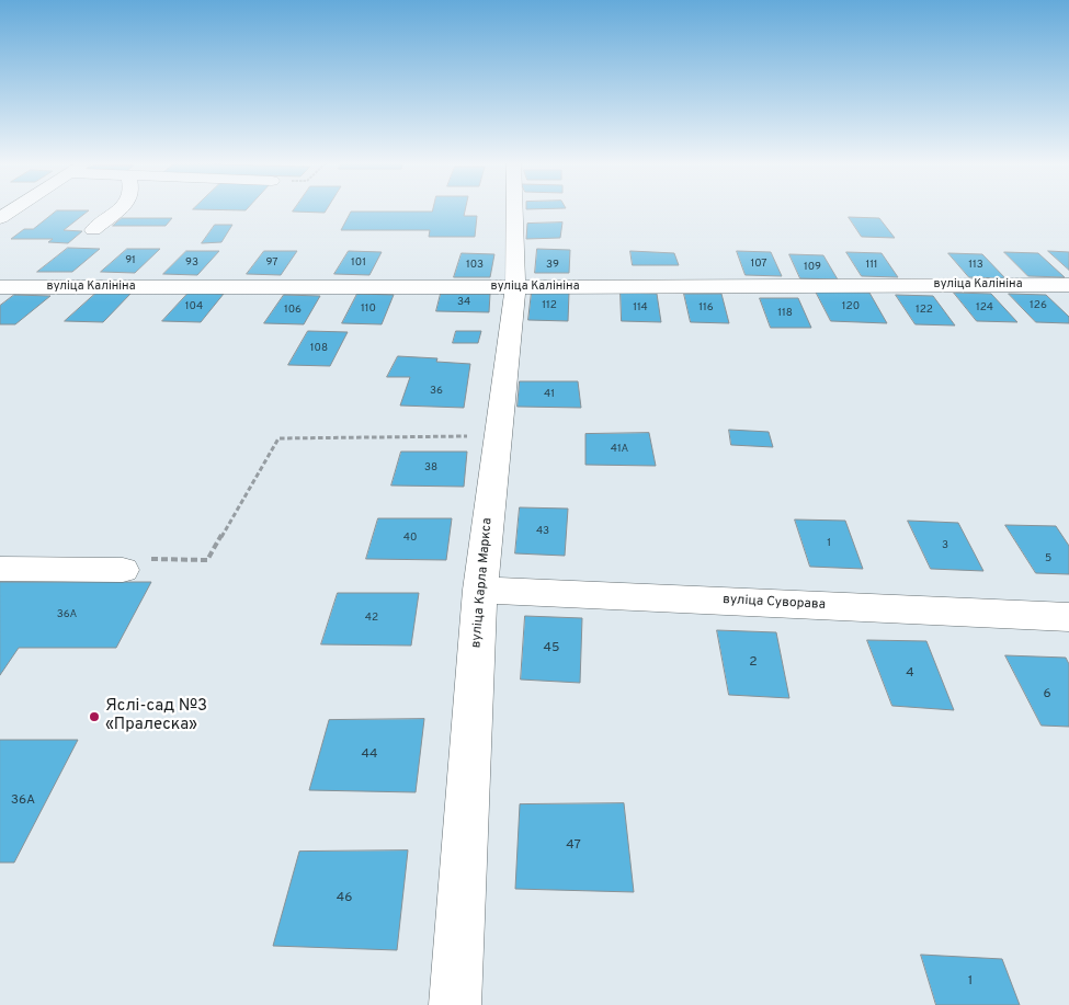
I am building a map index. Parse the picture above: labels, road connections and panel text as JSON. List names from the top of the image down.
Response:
{
  "streets": {
    "street": ["вуліца Калініна", "вуліца Карла Маркса", "вуліца Суворава"]
  },
  "crossings": [
    ["вуліца Калініна", "вуліца Карла Маркса"],
    ["вуліца Карла Маркса", "вуліца Суворава"]
  ],
  "places": ["Яслі-сад №3 «Пралеска»"],
  "house_numbers": [
    "91",
    "93",
    "97",
    "101",
    "107",
    "103",
    "39",
    "111",
    "113",
    "109",
    "34",
    "112",
    "126",
    "104",
    "120",
    "114",
    "116",
    "124",
    "110",
    "106",
    "122",
    "118",
    "108",
    "36",
    "41",
    "41А",
    "38",
    "43",
    "40",
    "1",
    "3",
    "5",
    "36А",
    "42",
    "45",
    "2",
    "4",
    "6",
    "44",
    "36А",
    "47",
    "46",
    "1"
  ]
}
